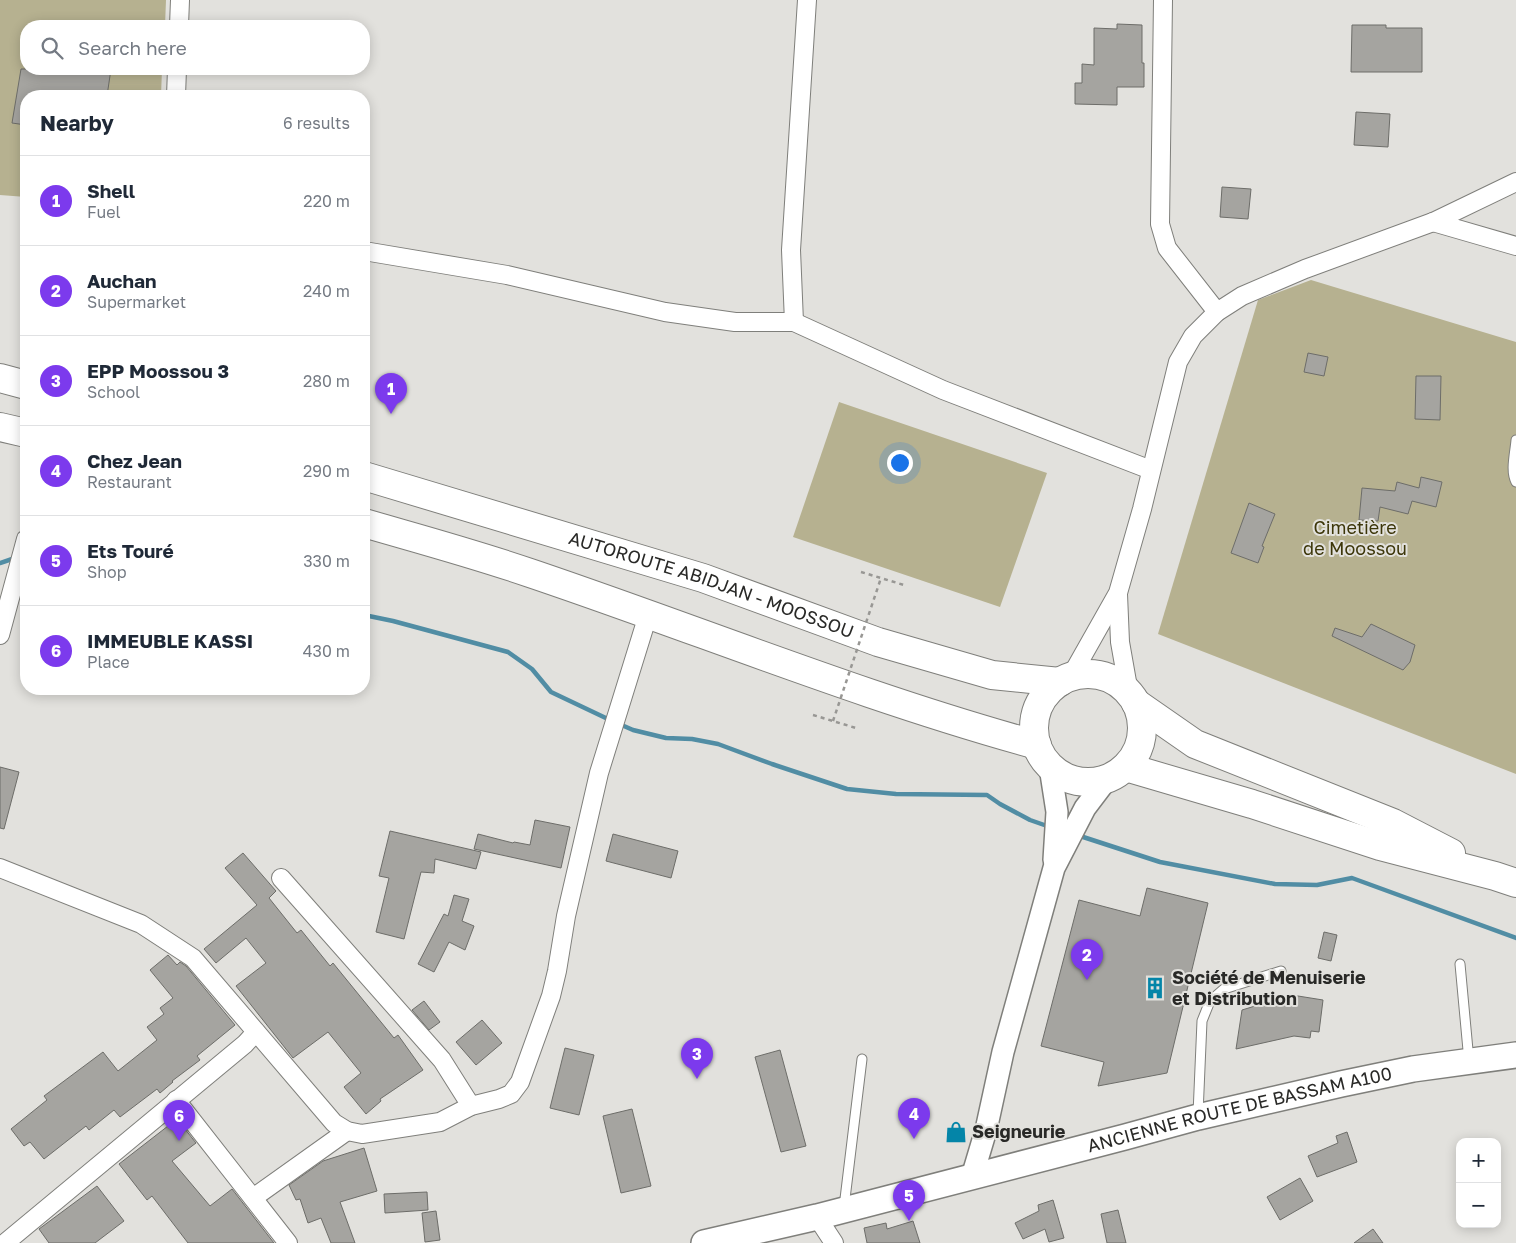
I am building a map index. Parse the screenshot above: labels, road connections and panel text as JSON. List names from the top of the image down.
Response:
{
  "streets": {
    "highway": ["AUTOROUTE ABIDJAN - MOOSSOU"],
    "main road": ["ANCIENNE ROUTE DE BASSAM A100"]
  },
  "parks": ["Cimetière de Moossou"],
  "places": {
    "building": ["Société de Menuiserie et Distribution"],
    "shop": ["Seigneurie"]
  },
  "page": {
    "search": "Search here",
    "heading": ["Nearby", "6 results"],
    "list": [
      {
        "mark": "1",
        "name": "Shell",
        "note": "Fuel",
        "value": "220 m"
      },
      {
        "mark": "2",
        "name": "Auchan",
        "note": "Supermarket",
        "value": "240 m"
      },
      {
        "mark": "3",
        "name": "EPP Moossou 3",
        "note": "School",
        "value": "280 m"
      },
      {
        "mark": "4",
        "name": "Chez Jean",
        "note": "Restaurant",
        "value": "290 m"
      },
      {
        "mark": "5",
        "name": "Ets Touré",
        "note": "Shop",
        "value": "330 m"
      },
      {
        "mark": "6",
        "name": "IMMEUBLE KASSI",
        "note": "Place",
        "value": "430 m"
      }
    ],
    "pins": [
      "1",
      "2",
      "3",
      "4",
      "6",
      "5"
    ],
    "map_buttons": ["+", "−"]
  }
}
